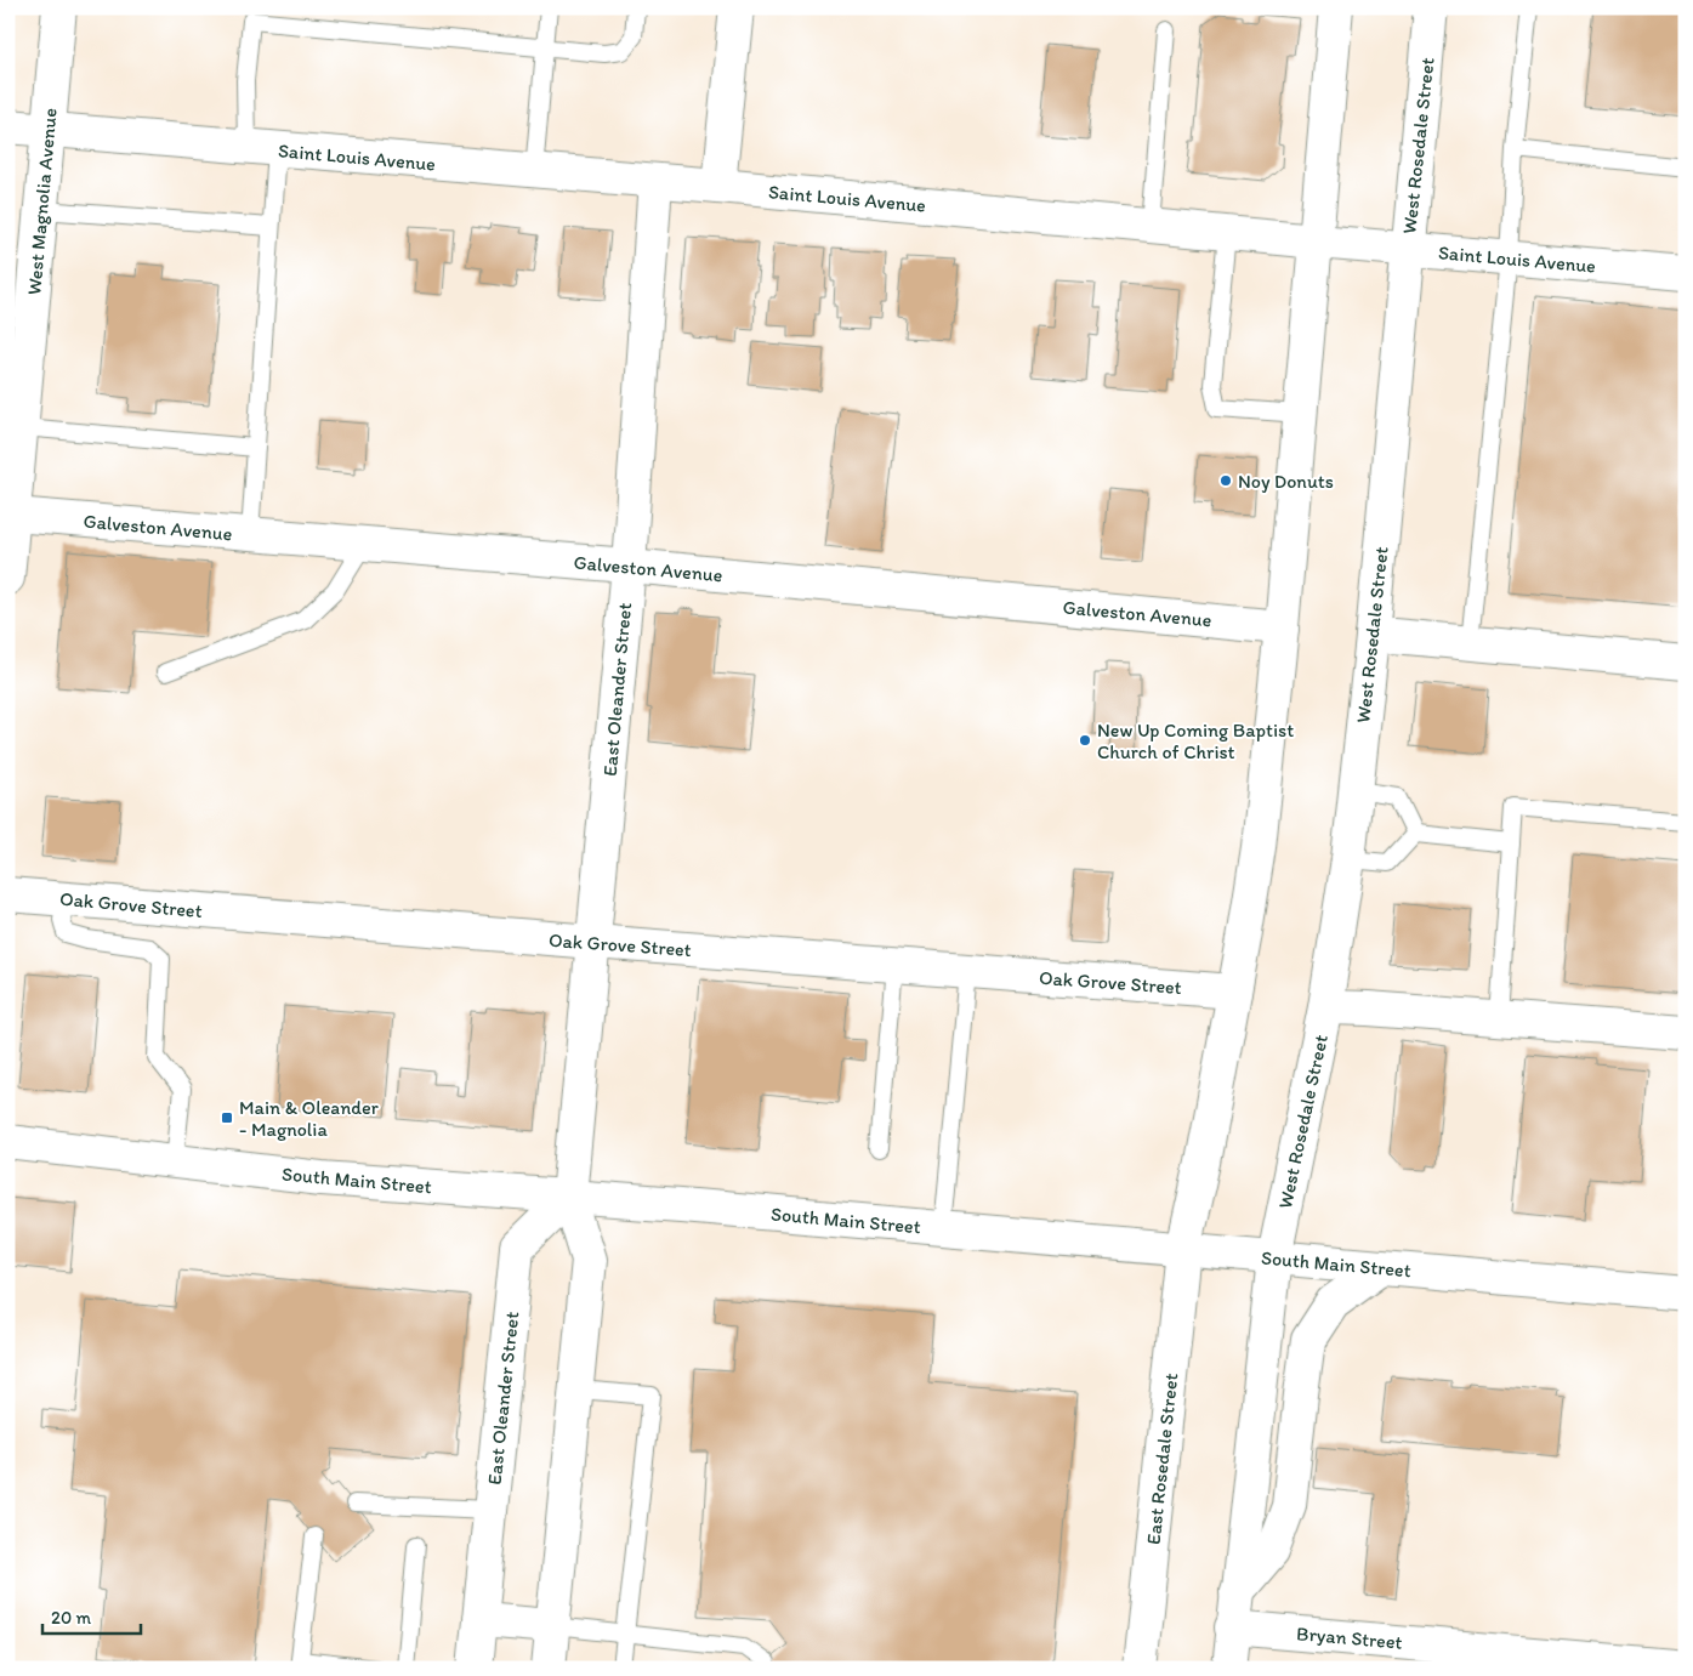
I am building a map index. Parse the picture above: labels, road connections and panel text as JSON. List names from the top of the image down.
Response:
{
  "streets": {
    "street": [
      "West Rosedale Street",
      "Saint Louis Avenue",
      "West Magnolia Avenue",
      "Galveston Avenue",
      "East Oleander Street",
      "Oak Grove Street",
      "South Main Street",
      "East Rosedale Street",
      "Bryan Street"
    ]
  },
  "crossings": [
    ["West Rosedale Street", "Saint Louis Avenue"],
    ["West Rosedale Street", "South Main Street"],
    ["Saint Louis Avenue", "West Magnolia Avenue"],
    ["Saint Louis Avenue", "East Oleander Street"],
    ["West Magnolia Avenue", "Galveston Avenue"],
    ["Galveston Avenue", "East Oleander Street"],
    ["East Oleander Street", "Oak Grove Street"],
    ["East Oleander Street", "South Main Street"],
    ["South Main Street", "East Rosedale Street"]
  ],
  "places": {
    "other": ["Noy Donuts", "New Up Coming Baptist Church of Christ"],
    "transit": ["Main & Oleander - Magnolia"]
  },
  "scale_bar": "20 m"
}
